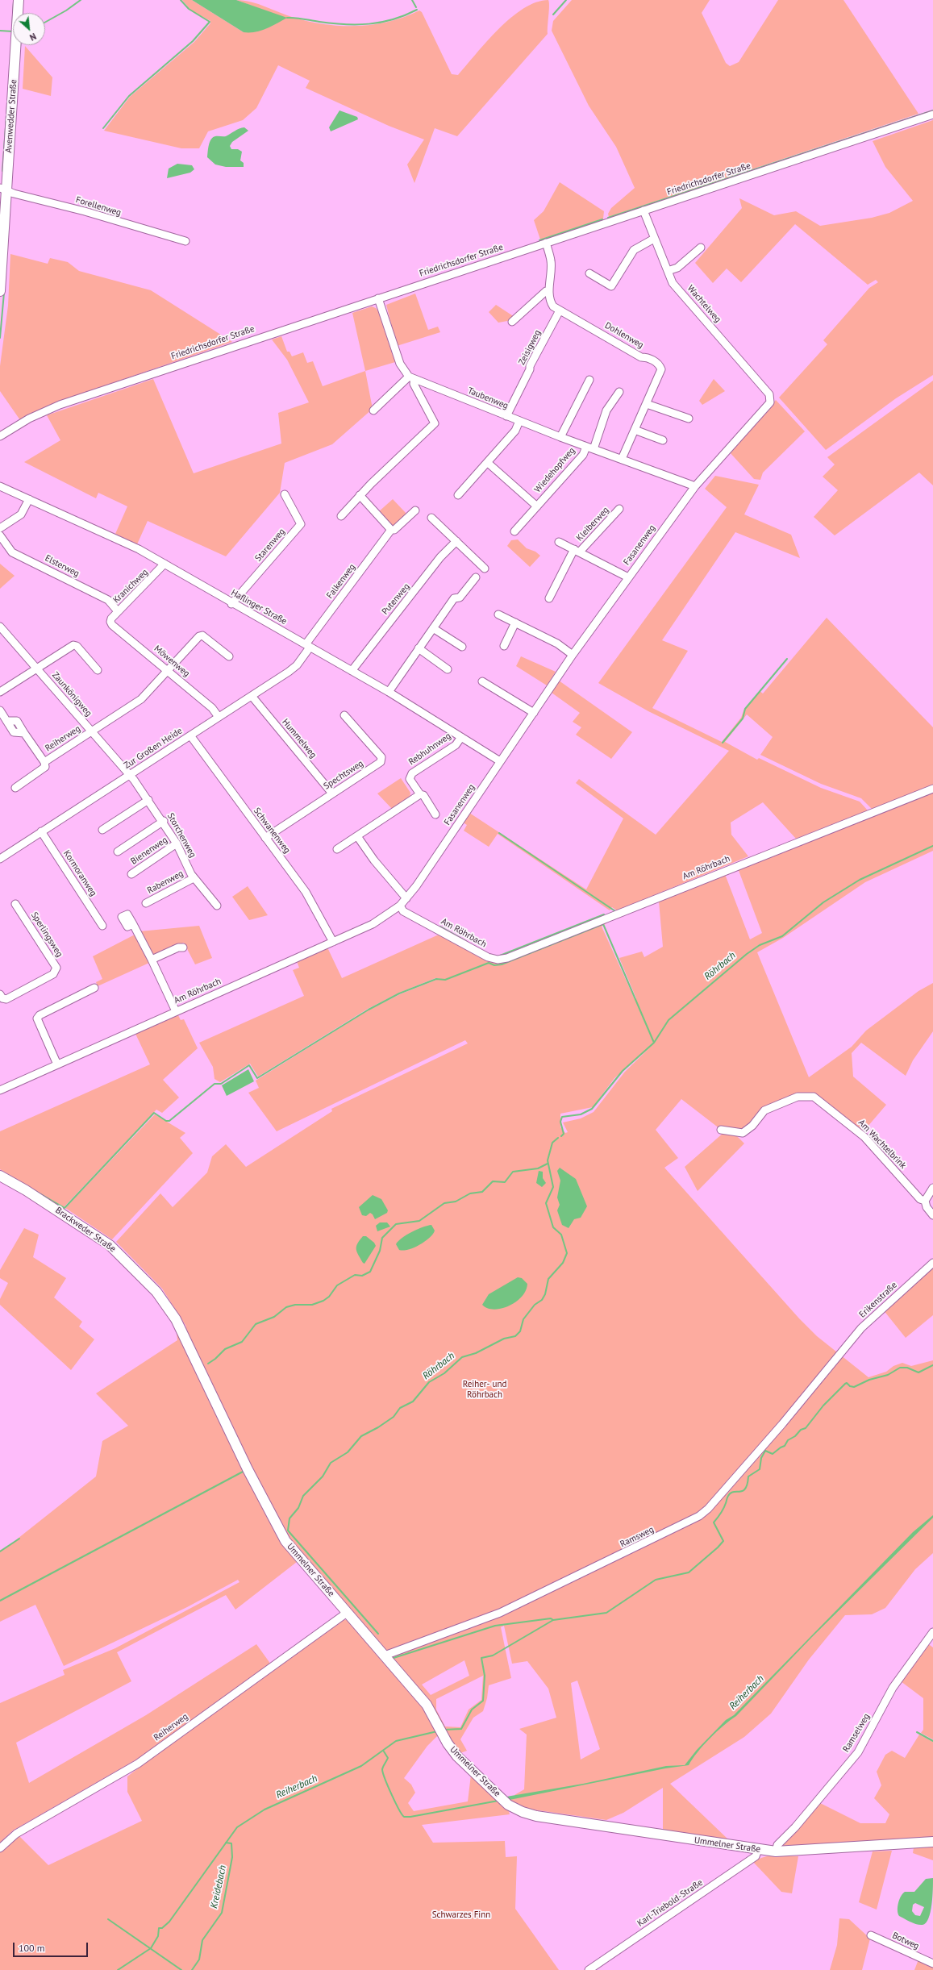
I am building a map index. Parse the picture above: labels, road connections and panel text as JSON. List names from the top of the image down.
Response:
{
  "streets": {
    "main road": ["Avenwedder Straße", "Brackweder Straße", "Ummelner Straße"],
    "street": [
      "Friedrichsdorfer Straße",
      "Forellenweg",
      "Wachtelweg",
      "Dohlenweg",
      "Zeisigweg",
      "Taubenweg",
      "Wiedehopfweg",
      "Kleiberweg",
      "Starenweg",
      "Fasanenweg",
      "Elsterweg",
      "Falkenweg",
      "Kranichweg",
      "Putenweg",
      "Haflinger Straße",
      "Möwenweg",
      "Zaunkönigweg",
      "Reiherweg",
      "Hummelweg",
      "Zur Großen Heide",
      "Rebhuhnweg",
      "Spechtsweg",
      "Schwanenweg",
      "Storchenweg",
      "Bienenweg",
      "Am Röhrbach",
      "Kormoranweg",
      "Rabenweg",
      "Sperlingsweg",
      "Am Wachtelbrink",
      "Erikenstraße",
      "Ramsweg",
      "Ramselweg",
      "Karl-Triebold-Straße",
      "Botweg"
    ]
  },
  "crossings": [
    ["Avenwedder Straße", "Forellenweg"],
    ["Friedrichsdorfer Straße", "Wachtelweg"],
    ["Wachtelweg", "Fasanenweg"],
    ["Dohlenweg", "Zeisigweg"],
    ["Dohlenweg", "Taubenweg"],
    ["Zeisigweg", "Taubenweg"],
    ["Taubenweg", "Wiedehopfweg"],
    ["Taubenweg", "Fasanenweg"],
    ["Kleiberweg", "Fasanenweg"],
    ["Starenweg", "Haflinger Straße"],
    ["Fasanenweg", "Haflinger Straße"],
    ["Fasanenweg", "Am Röhrbach"],
    ["Elsterweg", "Kranichweg"],
    ["Falkenweg", "Haflinger Straße"],
    ["Falkenweg", "Zur Großen Heide"],
    ["Kranichweg", "Haflinger Straße"],
    ["Kranichweg", "Möwenweg"],
    ["Putenweg", "Haflinger Straße"],
    ["Haflinger Straße", "Zur Großen Heide"],
    ["Haflinger Straße", "Rebhuhnweg"],
    ["Möwenweg", "Reiherweg"],
    ["Möwenweg", "Zur Großen Heide"],
    ["Zaunkönigweg", "Reiherweg"],
    ["Zaunkönigweg", "Zur Großen Heide"],
    ["Zaunkönigweg", "Storchenweg"],
    ["Reiherweg", "Ummelner Straße"],
    ["Hummelweg", "Zur Großen Heide"],
    ["Hummelweg", "Spechtsweg"],
    ["Zur Großen Heide", "Schwanenweg"],
    ["Zur Großen Heide", "Storchenweg"],
    ["Zur Großen Heide", "Kormoranweg"],
    ["Spechtsweg", "Schwanenweg"],
    ["Schwanenweg", "Am Röhrbach"],
    ["Storchenweg", "Bienenweg"],
    ["Storchenweg", "Rabenweg"],
    ["Brackweder Straße", "Ummelner Straße"],
    ["Erikenstraße", "Ramsweg"],
    ["Ramsweg", "Ummelner Straße"],
    ["Ummelner Straße", "Ramselweg"],
    ["Ummelner Straße", "Karl-Triebold-Straße"]
  ],
  "water": ["Röhrbach", "Reiherbach", "Kreidebach"],
  "parks": ["Reiher- und Röhrbach", "Schwarzes Finn"],
  "scale_bar": "100 m",
  "north": "bottom right"
}
